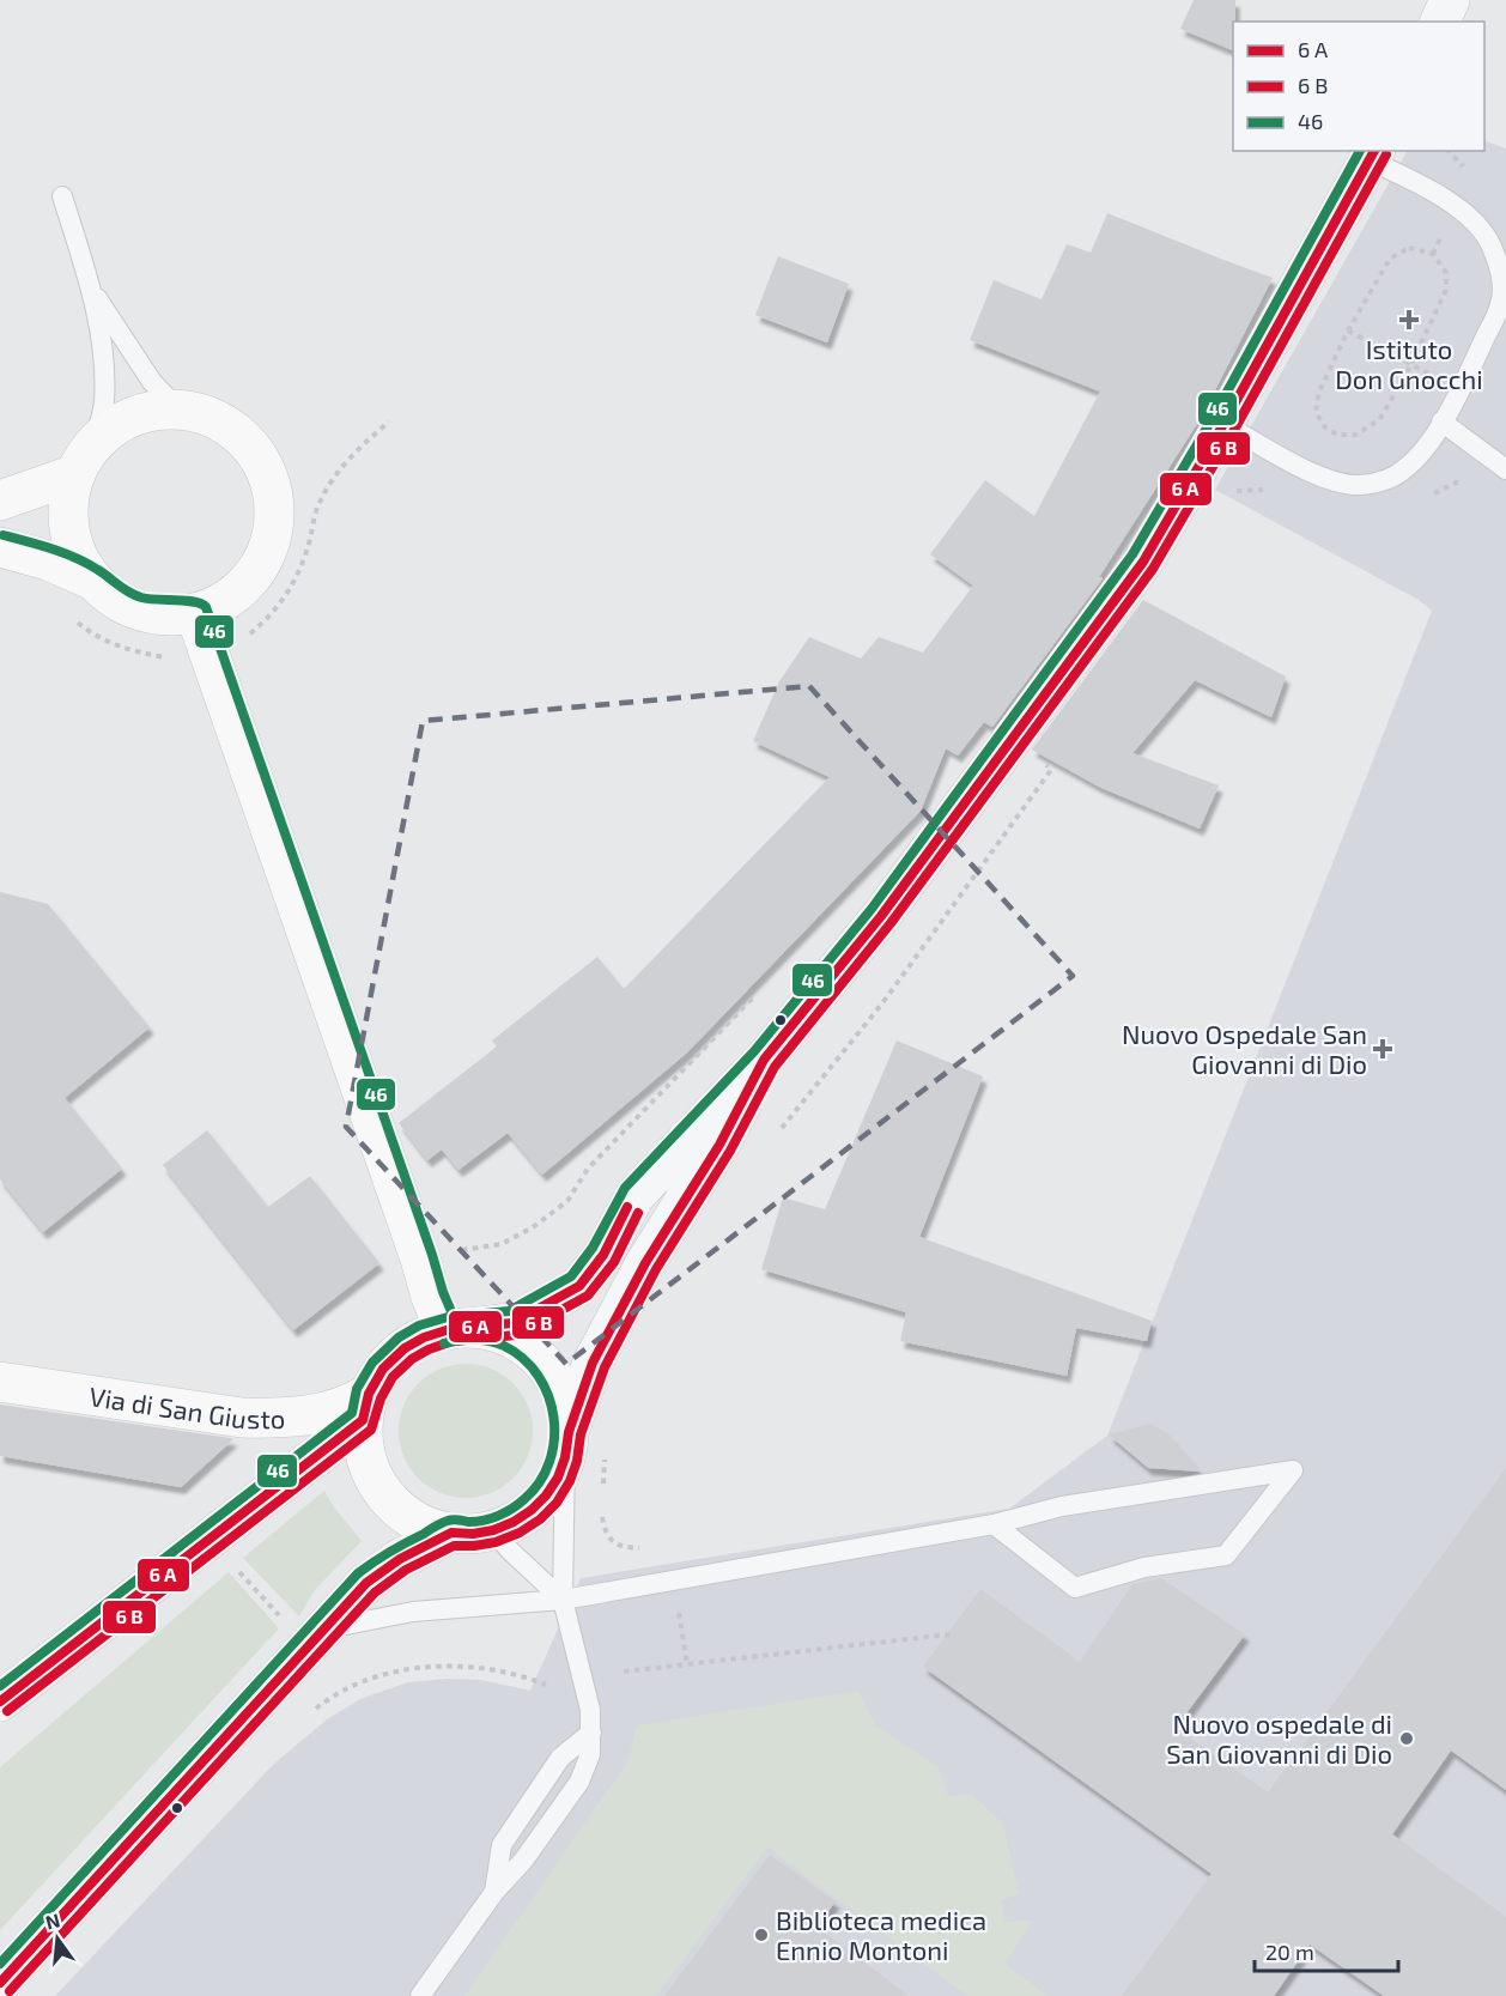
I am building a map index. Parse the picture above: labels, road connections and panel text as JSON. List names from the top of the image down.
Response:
{
  "streets": {
    "main road": ["Via di San Giusto"]
  },
  "places": {
    "health": ["Istituto Don Gnocchi", "Nuovo Ospedale San Giovanni di Dio"],
    "other": ["Nuovo ospedale di San Giovanni di Dio", "Biblioteca medica Ennio Montoni"]
  },
  "lines": ["transit line 46"],
  "legend": ["6 A", "6 B", "46"],
  "scale_bar": "20 m",
  "north": "top"
}
